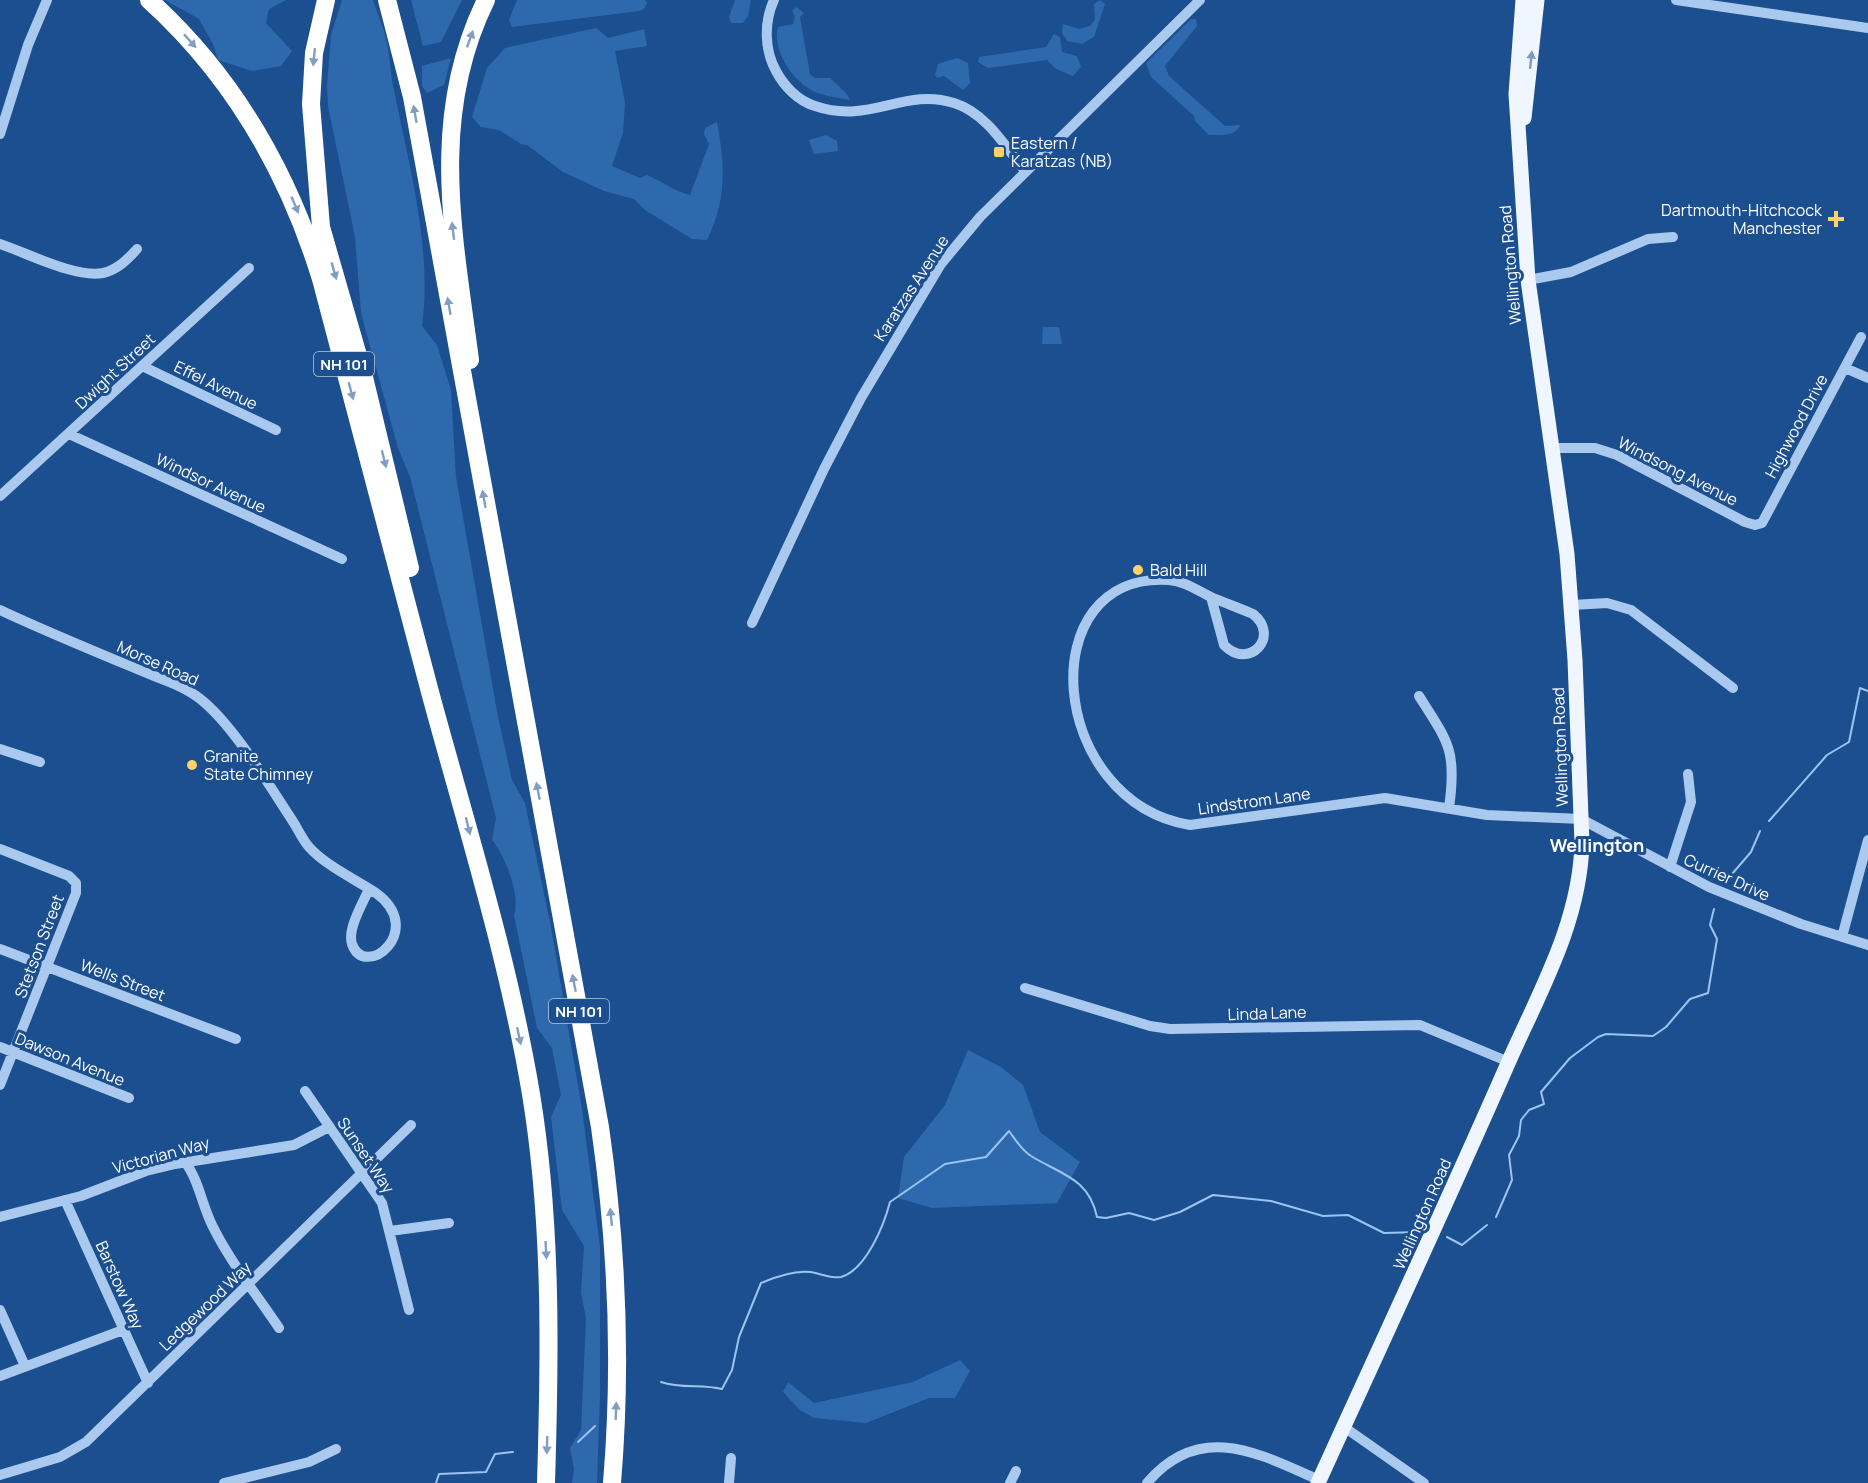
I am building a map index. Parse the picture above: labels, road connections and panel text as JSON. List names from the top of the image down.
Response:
{
  "streets": {
    "highway": ["NH 101"],
    "main road": ["Wellington Road"],
    "street": [
      "Karatzas Avenue",
      "Dwight Street",
      "Effel Avenue",
      "Highwood Drive",
      "Windsong Avenue",
      "Windsor Avenue",
      "Morse Road",
      "Lindstrom Lane",
      "Currier Drive",
      "Stetson Street",
      "Wells Street",
      "Linda Lane",
      "Dawson Avenue",
      "Victorian Way",
      "Sunset Way",
      "Barstow Way",
      "Ledgewood Way"
    ]
  },
  "crossings": [
    ["Wellington Road", "Windsong Avenue"],
    ["Wellington Road", "Lindstrom Lane"],
    ["Wellington Road", "Currier Drive"],
    ["Wellington Road", "Linda Lane"],
    ["Dwight Street", "Effel Avenue"],
    ["Dwight Street", "Windsor Avenue"],
    ["Highwood Drive", "Windsong Avenue"],
    ["Lindstrom Lane", "Currier Drive"],
    ["Stetson Street", "Wells Street"],
    ["Stetson Street", "Dawson Avenue"],
    ["Victorian Way", "Sunset Way"],
    ["Victorian Way", "Barstow Way"],
    ["Sunset Way", "Ledgewood Way"],
    ["Barstow Way", "Ledgewood Way"]
  ],
  "districts": ["Wellington"],
  "places": {
    "transit": ["Eastern / Karatzas (NB)"],
    "health": ["Dartmouth-Hitchcock Manchester"],
    "other": ["Bald Hill", "Granite State Chimney"]
  }
}
